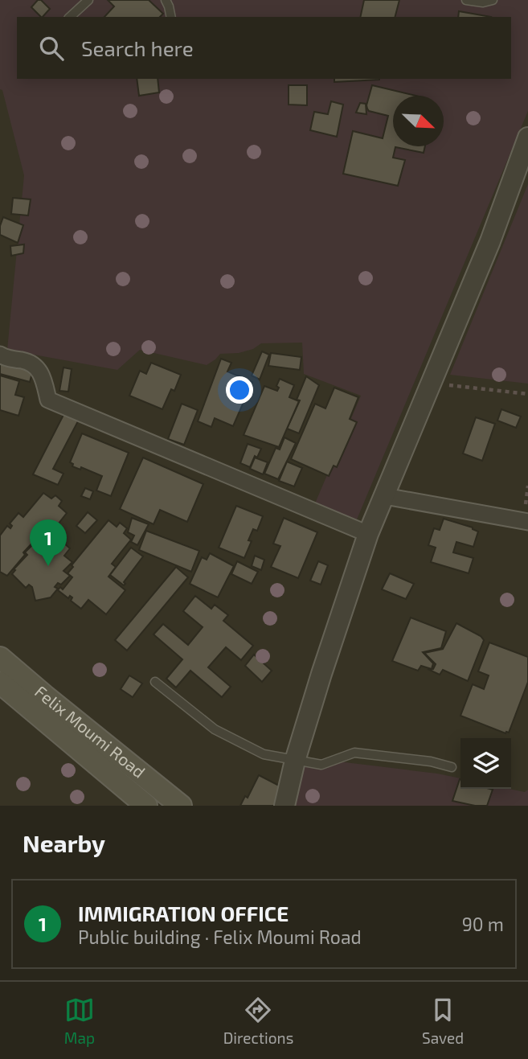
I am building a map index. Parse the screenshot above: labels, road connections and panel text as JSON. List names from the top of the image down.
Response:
{
  "streets": {
    "main road": ["Felix Moumi Road"]
  },
  "north": "bottom right",
  "page": {
    "search": "Search here",
    "pins": "1",
    "heading": "Nearby",
    "list": [
      {
        "mark": "1",
        "name": "IMMIGRATION OFFICE",
        "note": "Public building · Felix Moumi Road",
        "value": "90 m"
      }
    ],
    "nav": ["Map", "Directions", "Saved"]
  }
}
